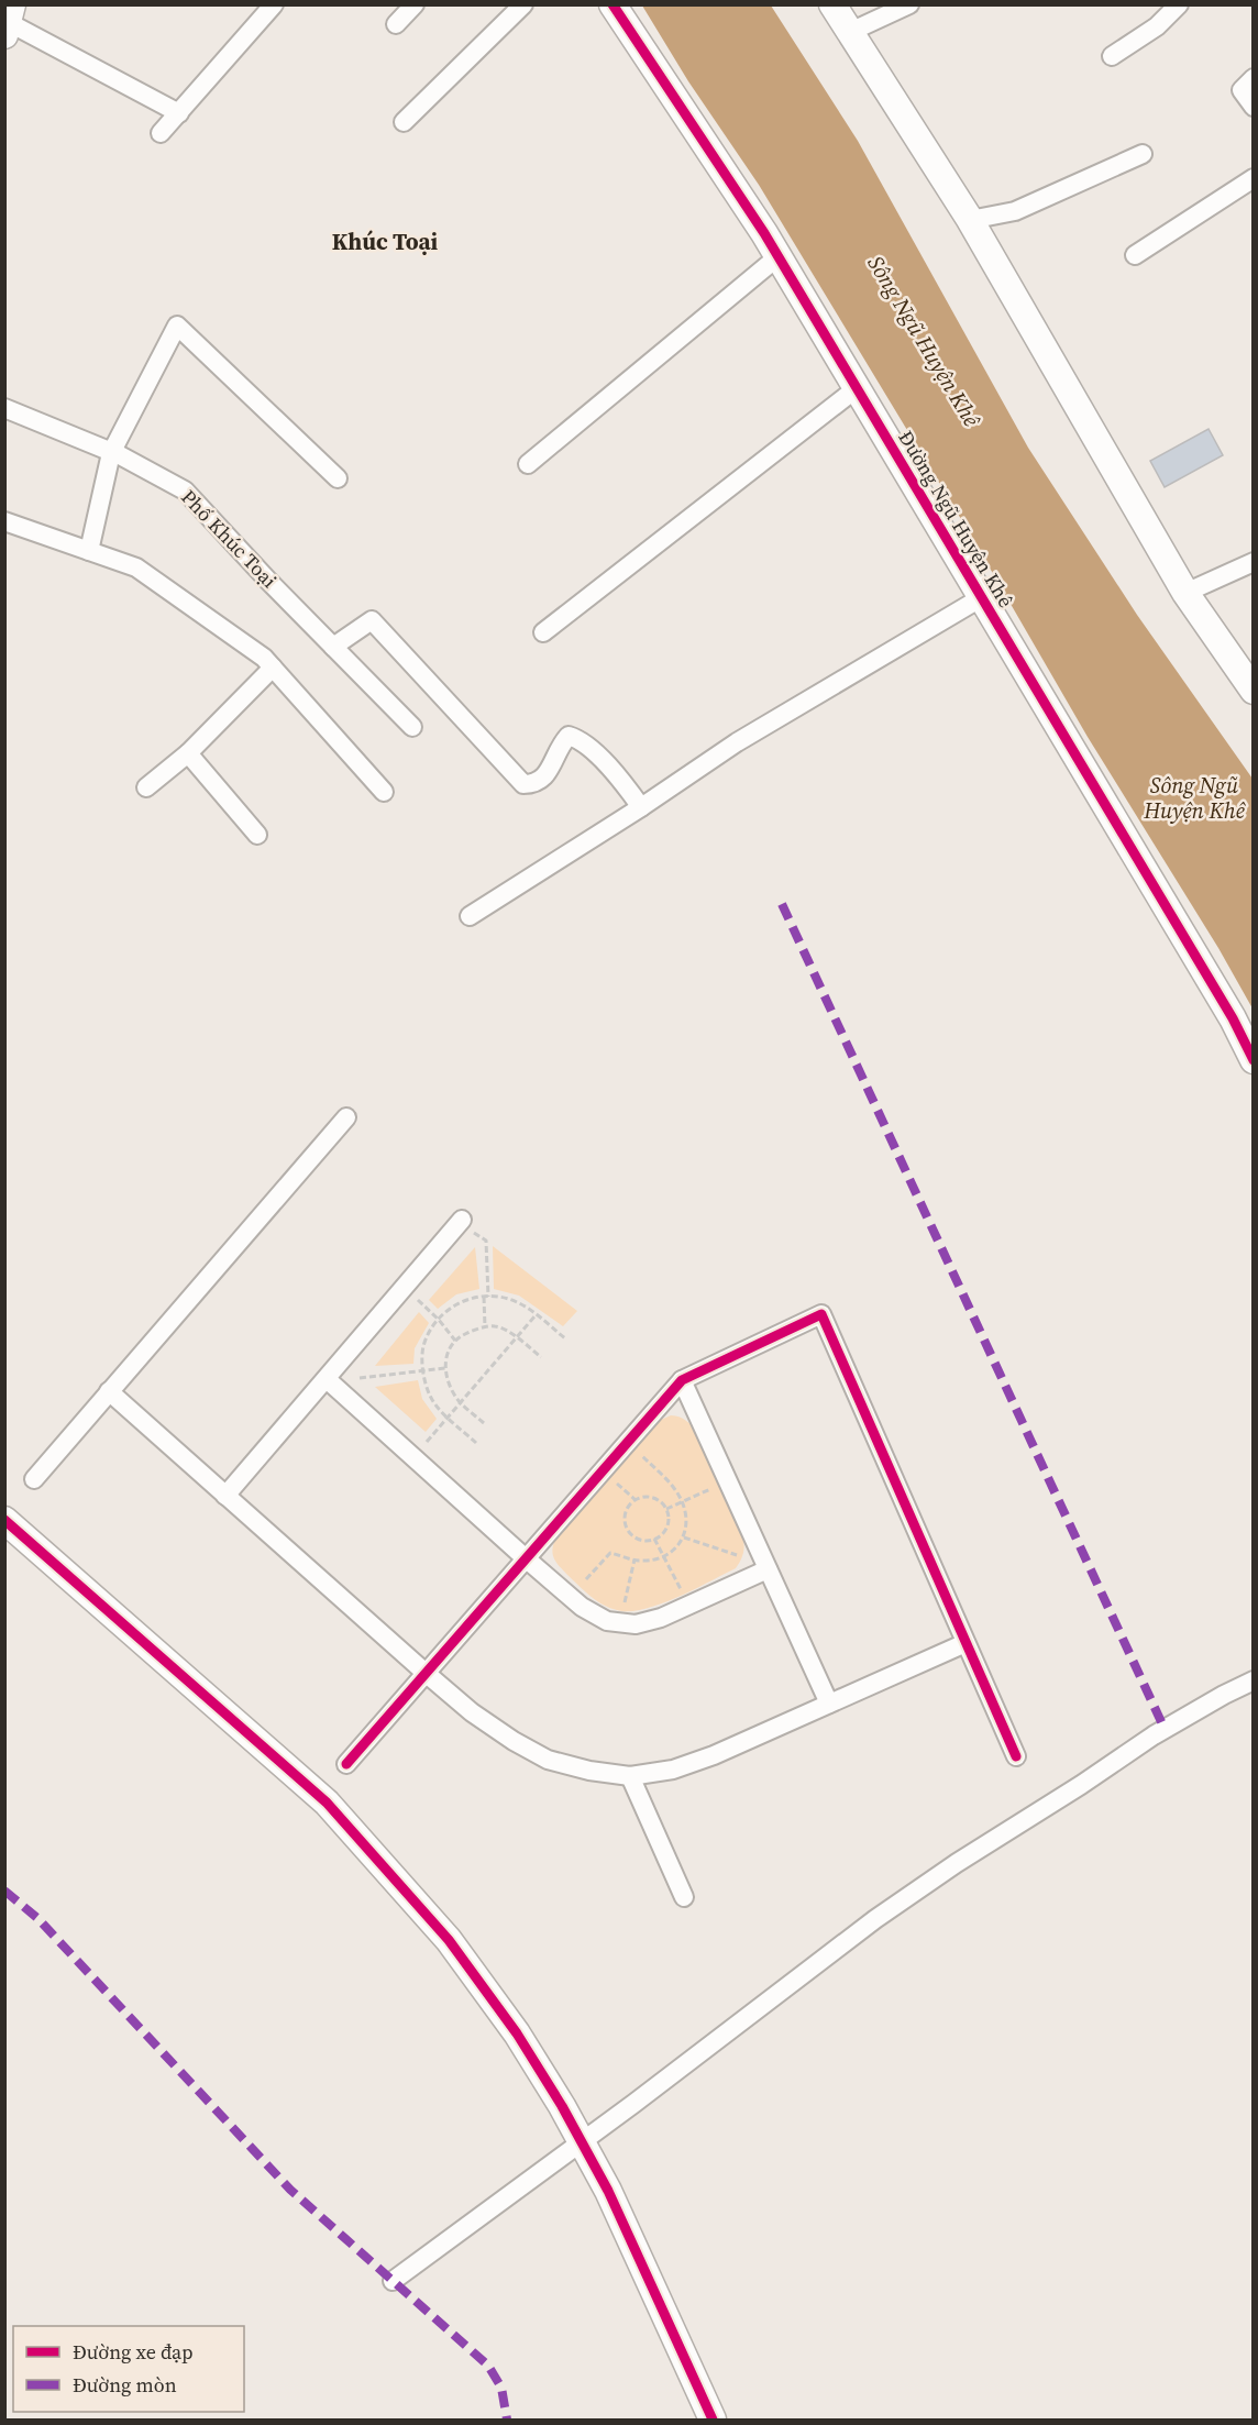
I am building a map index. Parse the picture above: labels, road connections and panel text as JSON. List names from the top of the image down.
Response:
{
  "streets": {
    "street": ["Đường Ngũ Huyện Khê", "Phố Khúc Toại"]
  },
  "districts": ["Khúc Toại"],
  "water": ["Sông Ngũ Huyện Khê"],
  "legend": ["Đường xe đạp", "Đường mòn"]
}
